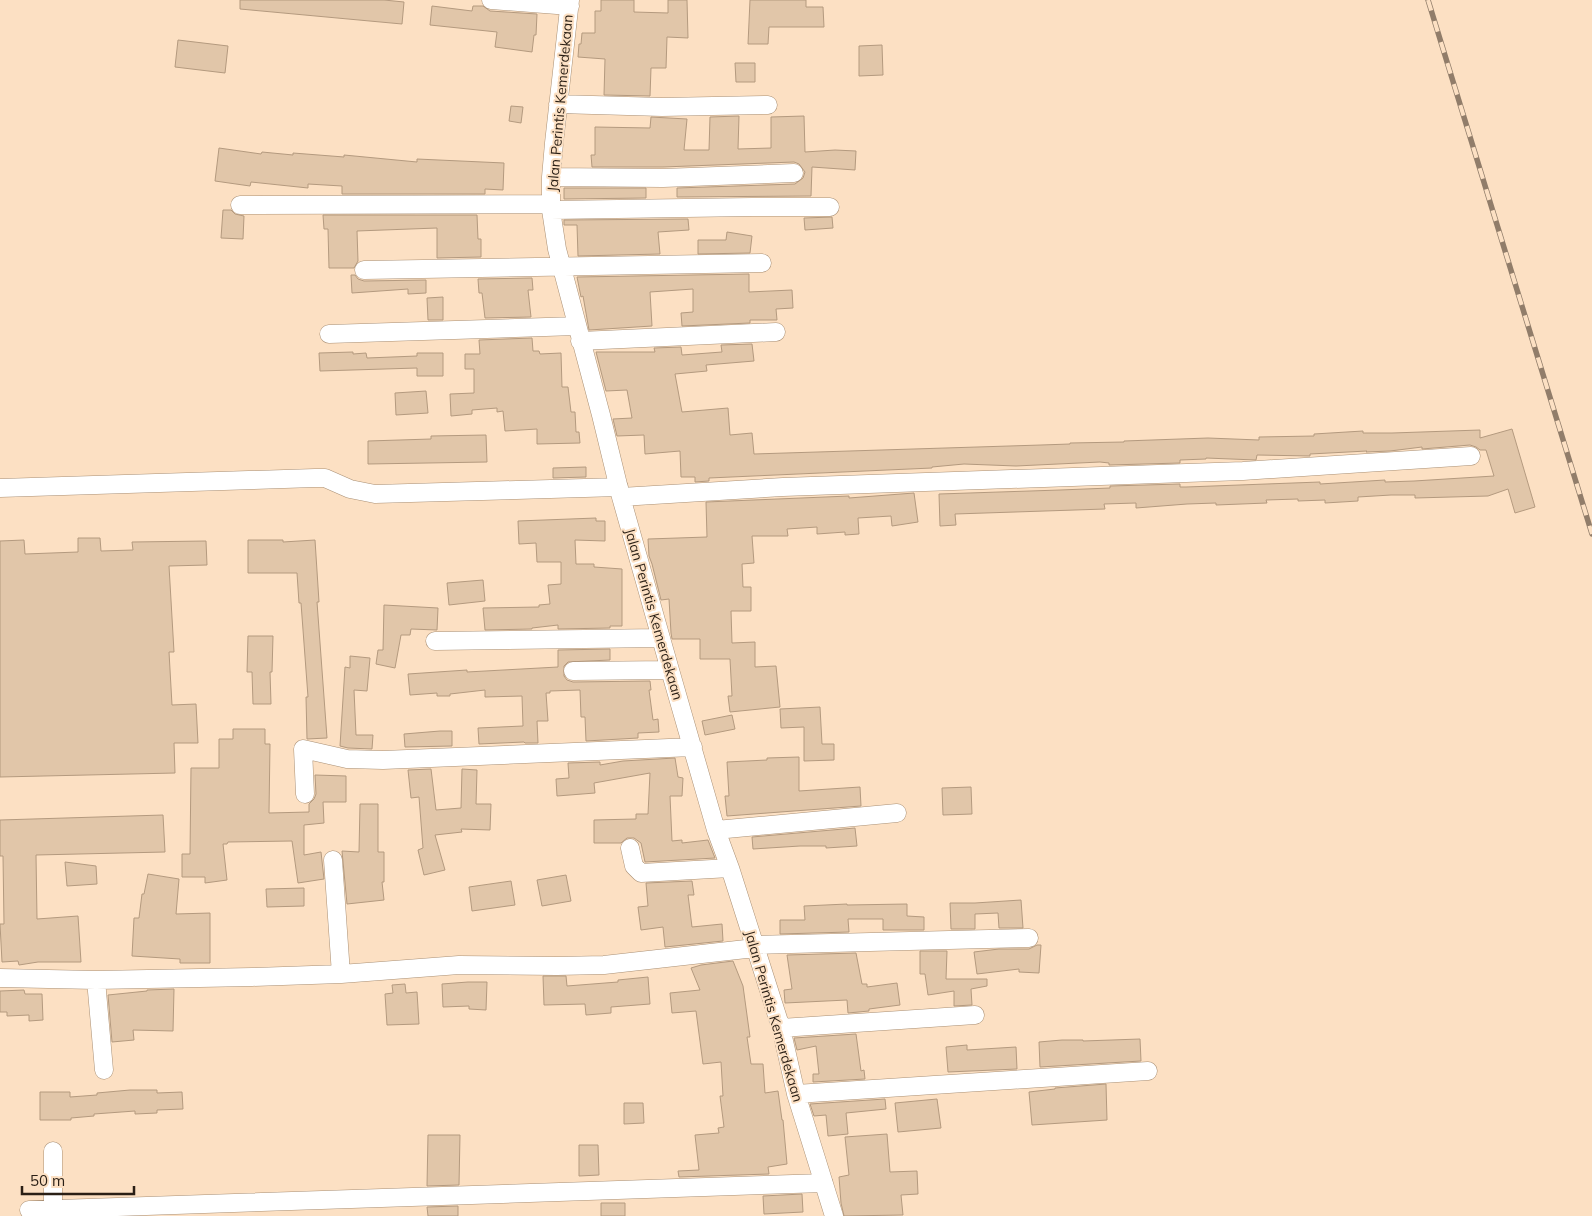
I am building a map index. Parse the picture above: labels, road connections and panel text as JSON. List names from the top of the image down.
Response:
{
  "streets": {
    "street": ["Jalan Perintis Kemerdekaan"]
  },
  "scale_bar": "50 m"
}
